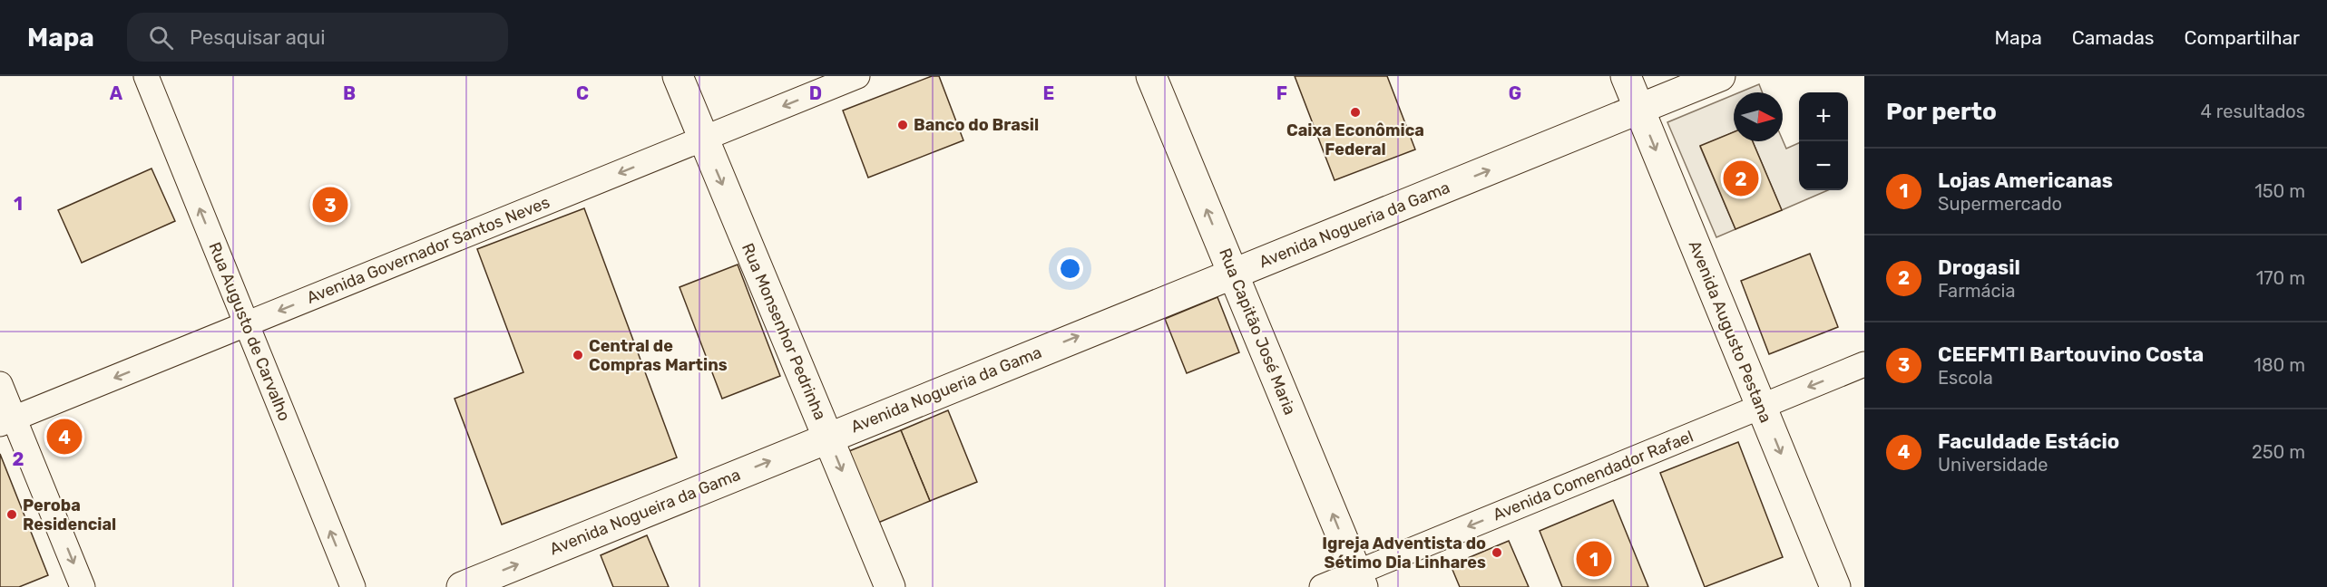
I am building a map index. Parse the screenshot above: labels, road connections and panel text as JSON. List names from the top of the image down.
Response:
{
  "streets": {
    "street": [
      "Avenida Nogueria da Gama",
      "Avenida Governador Santos Neves",
      "Rua Augusto de Carvalho",
      "Rua Monsenhor Pedrinha",
      "Rua Capitão José Maria",
      "Avenida Augusto Pestana",
      "Avenida Comendador Rafael",
      "Avenida Nogueira da Gama"
    ]
  },
  "crossings": [
    ["Avenida Nogueria da Gama", "Rua Monsenhor Pedrinha"],
    ["Avenida Nogueria da Gama", "Rua Capitão José Maria"],
    ["Avenida Nogueria da Gama", "Avenida Augusto Pestana"],
    ["Avenida Nogueria da Gama", "Avenida Nogueira da Gama"],
    ["Avenida Governador Santos Neves", "Rua Augusto de Carvalho"],
    ["Avenida Governador Santos Neves", "Rua Monsenhor Pedrinha"],
    ["Rua Monsenhor Pedrinha", "Avenida Nogueira da Gama"],
    ["Rua Capitão José Maria", "Avenida Comendador Rafael"],
    ["Avenida Augusto Pestana", "Avenida Comendador Rafael"]
  ],
  "one_way": [
    "Avenida Nogueria da Gama",
    "Avenida Governador Santos Neves",
    "Rua Augusto de Carvalho",
    "Rua Monsenhor Pedrinha",
    "Rua Capitão José Maria",
    "Avenida Augusto Pestana",
    "Avenida Comendador Rafael",
    "Avenida Nogueira da Gama"
  ],
  "places": [
    "Caixa Econômica Federal",
    "Banco do Brasil",
    "Central de Compras Martins",
    "Peroba Residencial",
    "Igreja Adventista do Sétimo Dia Linhares"
  ],
  "north": "right",
  "page": {
    "header": "Mapa",
    "search": "Pesquisar aqui",
    "nav": ["Mapa", "Camadas", "Compartilhar"],
    "heading": ["Por perto", "4 resultados"],
    "map_buttons": ["+", "−"],
    "list": [
      {
        "mark": "1",
        "name": "Lojas Americanas",
        "note": "Supermercado",
        "value": "150 m"
      },
      {
        "mark": "2",
        "name": "Drogasil",
        "note": "Farmácia",
        "value": "170 m"
      },
      {
        "mark": "3",
        "name": "CEEFMTI Bartouvino Costa",
        "note": "Escola",
        "value": "180 m"
      },
      {
        "mark": "4",
        "name": "Faculdade Estácio",
        "note": "Universidade",
        "value": "250 m"
      }
    ],
    "pins": [
      "2",
      "3",
      "4",
      "1"
    ]
  },
  "grid": {
    "columns": [
      "A",
      "B",
      "C",
      "D",
      "E",
      "F",
      "G"
    ],
    "rows": ["1", "2"]
  }
}
